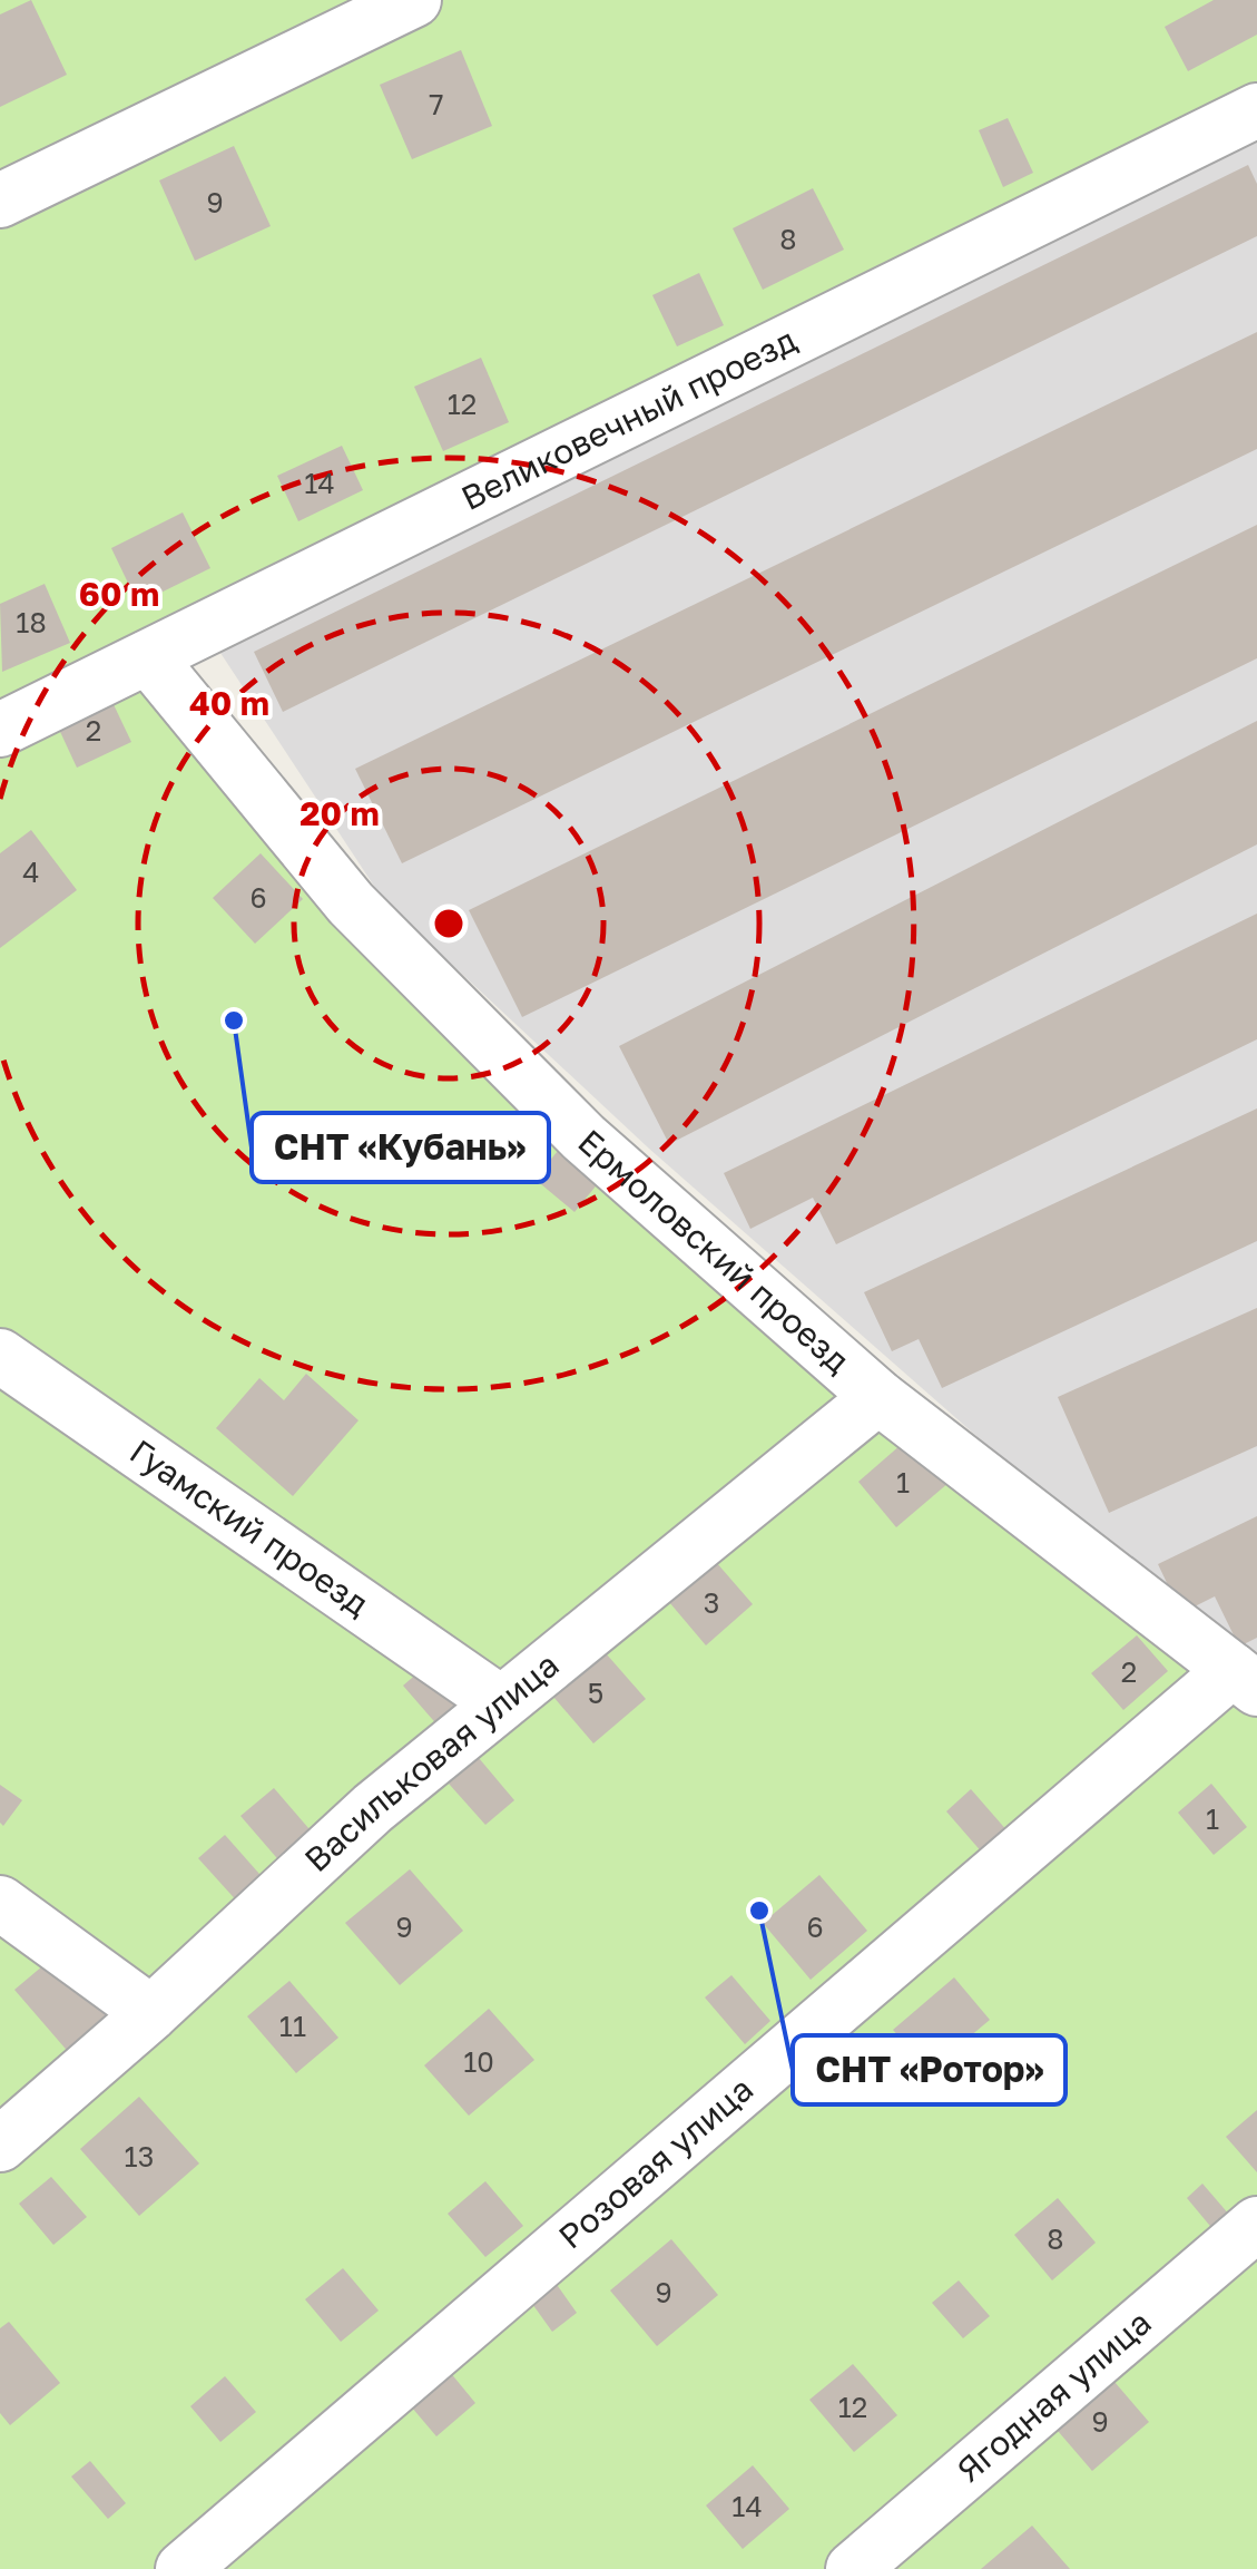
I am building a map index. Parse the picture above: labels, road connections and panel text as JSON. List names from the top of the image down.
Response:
{
  "streets": {
    "street": [
      "Великовечный проезд",
      "Ермоловский проезд",
      "Гуамский проезд",
      "Васильковая улица",
      "Розовая улица",
      "Ягодная улица"
    ]
  },
  "crossings": [
    ["Великовечный проезд", "Ермоловский проезд"],
    ["Ермоловский проезд", "Васильковая улица"],
    ["Ермоловский проезд", "Розовая улица"],
    ["Гуамский проезд", "Васильковая улица"]
  ],
  "places": ["СНТ «Кубань»", "СНТ «Ротор»"],
  "house_numbers": [
    "7",
    "9",
    "8",
    "12",
    "14",
    "18",
    "2",
    "4",
    "6",
    "1",
    "3",
    "2",
    "5",
    "1",
    "9",
    "6",
    "11",
    "10",
    "13",
    "8",
    "9",
    "12",
    "9",
    "14"
  ],
  "rings": ["60 m", "40 m", "20 m"]
}
